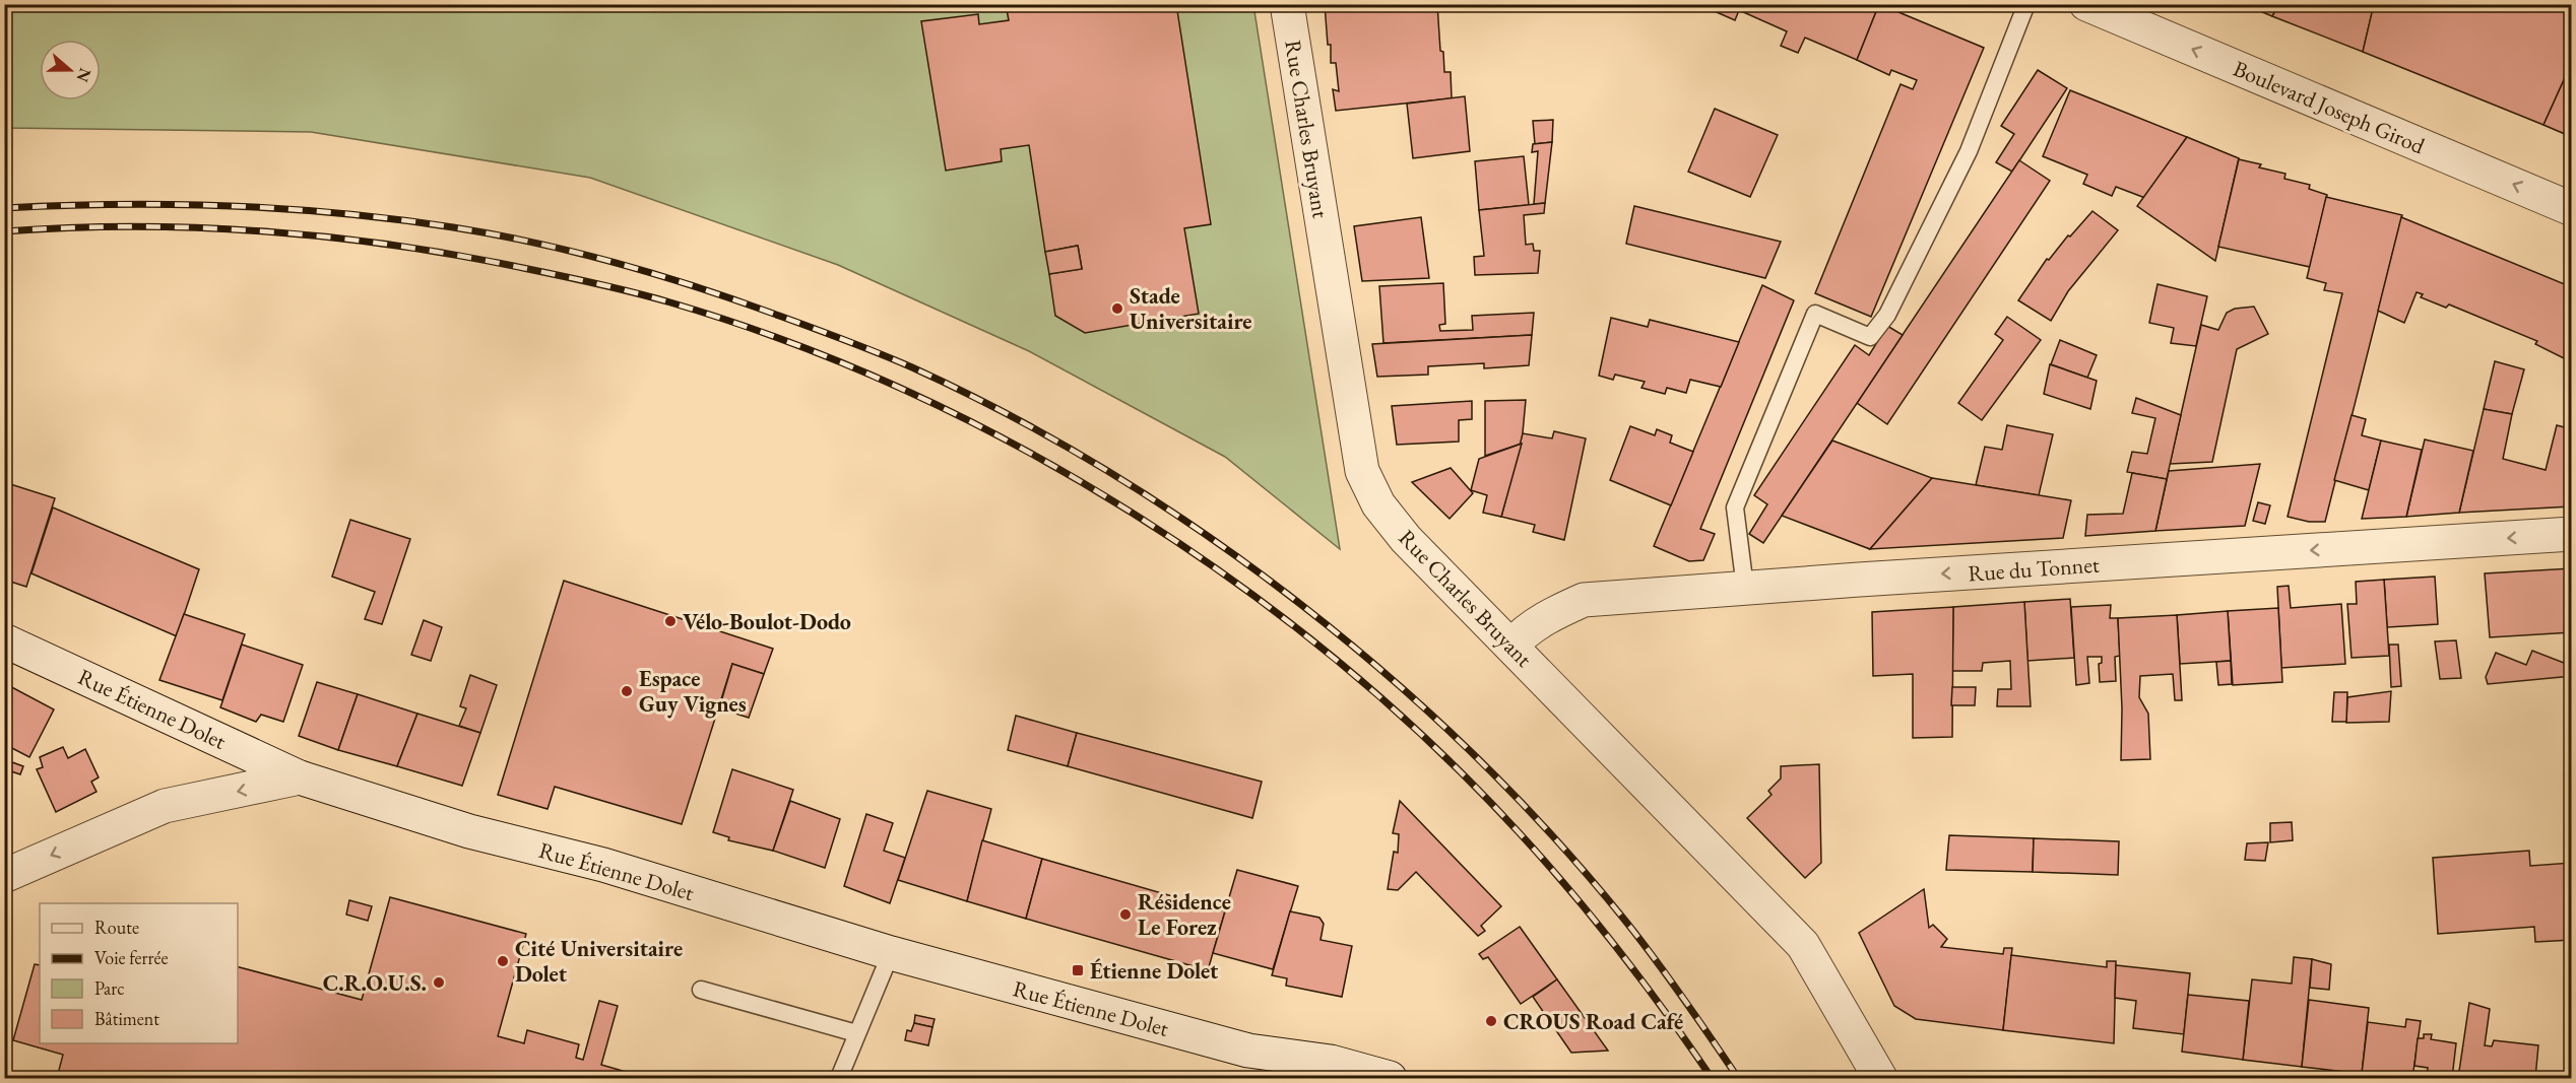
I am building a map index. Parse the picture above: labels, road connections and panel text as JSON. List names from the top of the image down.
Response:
{
  "streets": {
    "street": [
      "Boulevard Joseph Girod",
      "Rue Charles Bruyant",
      "Rue du Tonnet",
      "Rue Étienne Dolet"
    ]
  },
  "crossings": [
    ["Rue Charles Bruyant", "Rue du Tonnet"]
  ],
  "one_way": ["Boulevard Joseph Girod", "Rue du Tonnet"],
  "places": {
    "other": [
      "Stade Universitaire",
      "Vélo-Boulot-Dodo",
      "Espace Guy Vignes",
      "Résidence Le Forez",
      "Cité Universitaire Dolet",
      "C.R.O.U.S.",
      "CROUS Road Café"
    ],
    "transit": ["Étienne Dolet"]
  },
  "legend": [
    "Route",
    "Voie ferrée",
    "Parc",
    "Bâtiment"
  ],
  "north": "right"
}
